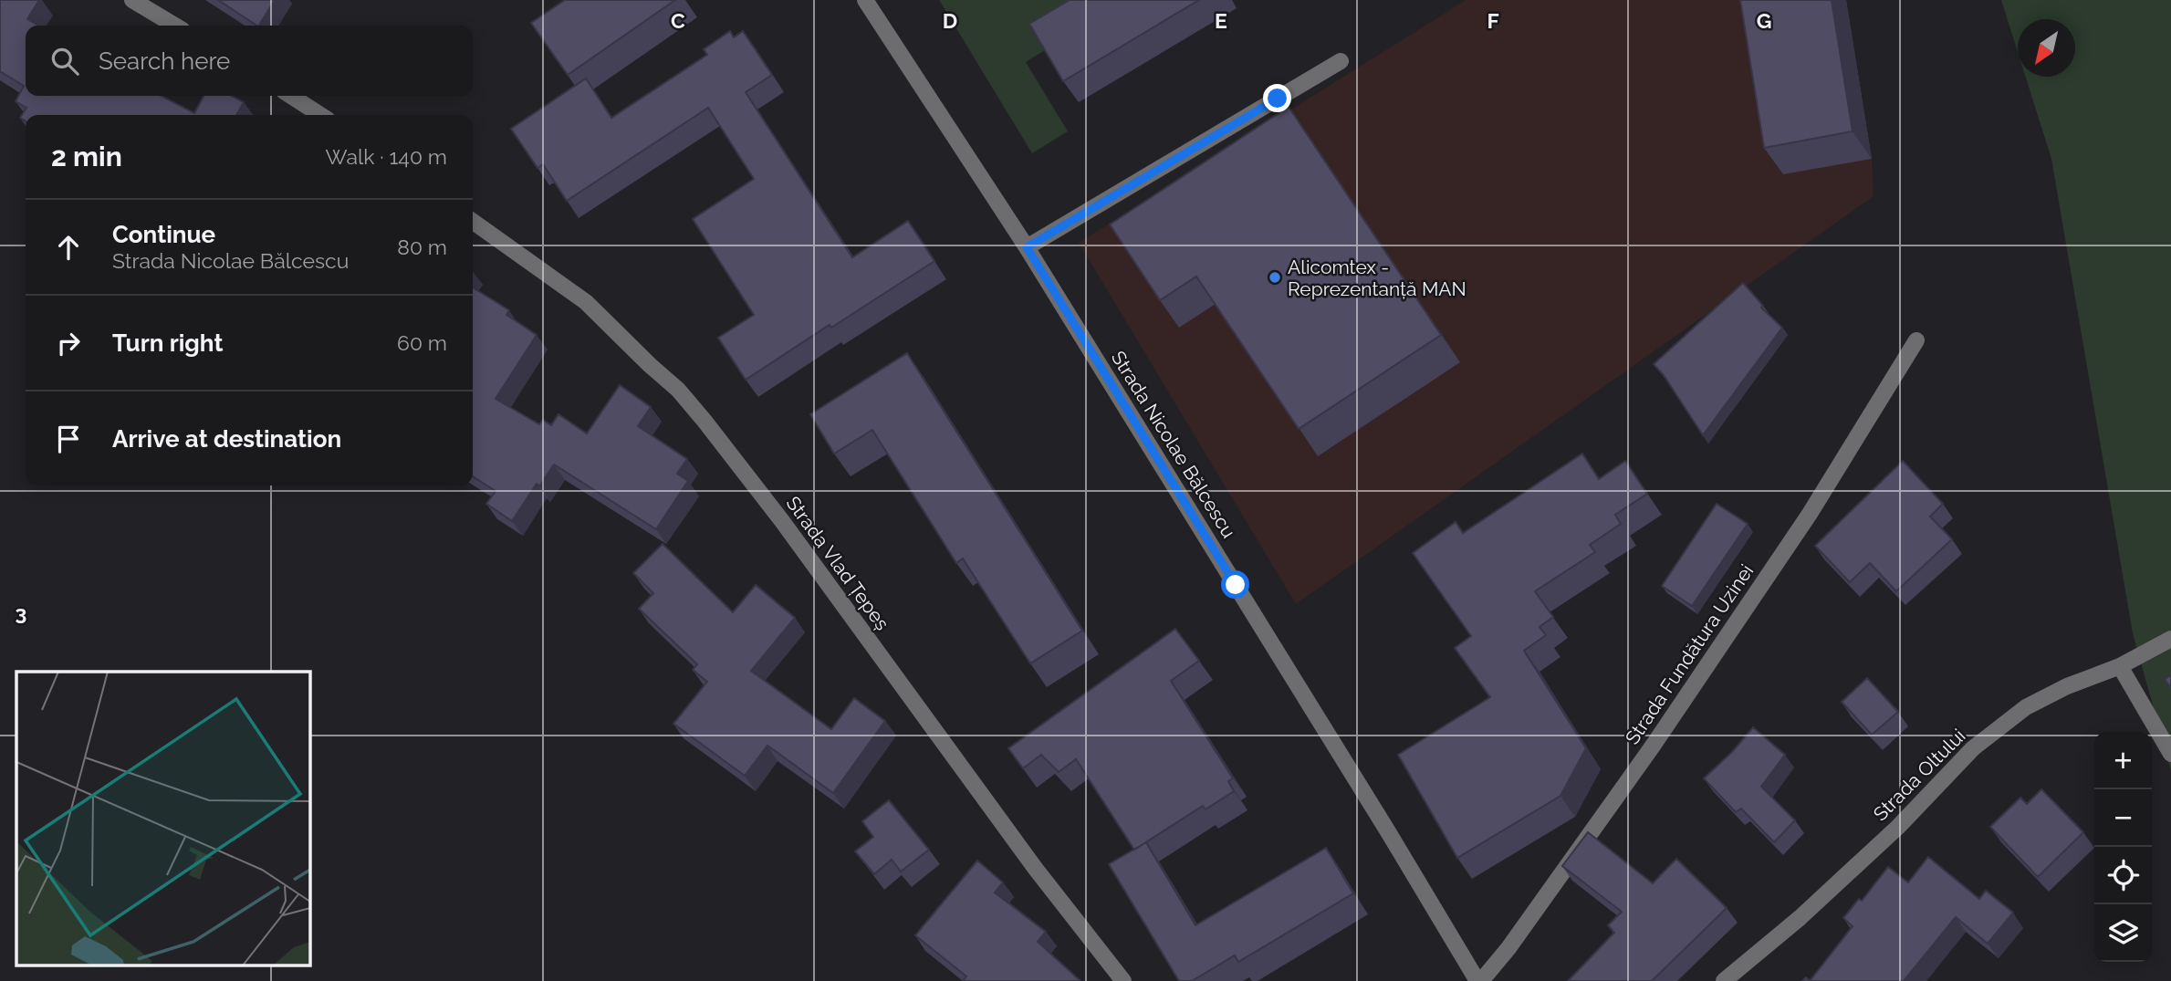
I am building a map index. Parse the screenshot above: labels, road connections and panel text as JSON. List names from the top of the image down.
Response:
{
  "streets": {
    "street": [
      "Strada Nicolae Bălcescu",
      "Strada Vlad Țepeș",
      "Strada Fundătura Uzinei",
      "Strada Oltului"
    ]
  },
  "crossings": [
    ["Strada Nicolae Bălcescu", "Strada Fundătura Uzinei"]
  ],
  "places": ["Alicomtex - Reprezentanță MAN"],
  "north": "bottom left",
  "page": {
    "search": "Search here",
    "heading": ["2 min", "Walk · 140 m"],
    "list": [
      ["Continue", "Strada Nicolae Bălcescu", "80 m"],
      ["Turn right", "60 m"],
      "Arrive at destination"
    ],
    "map_buttons": ["+", "−"]
  },
  "grid": {
    "columns": [
      "C",
      "D",
      "E",
      "F",
      "G"
    ],
    "rows": ["3"]
  }
}
